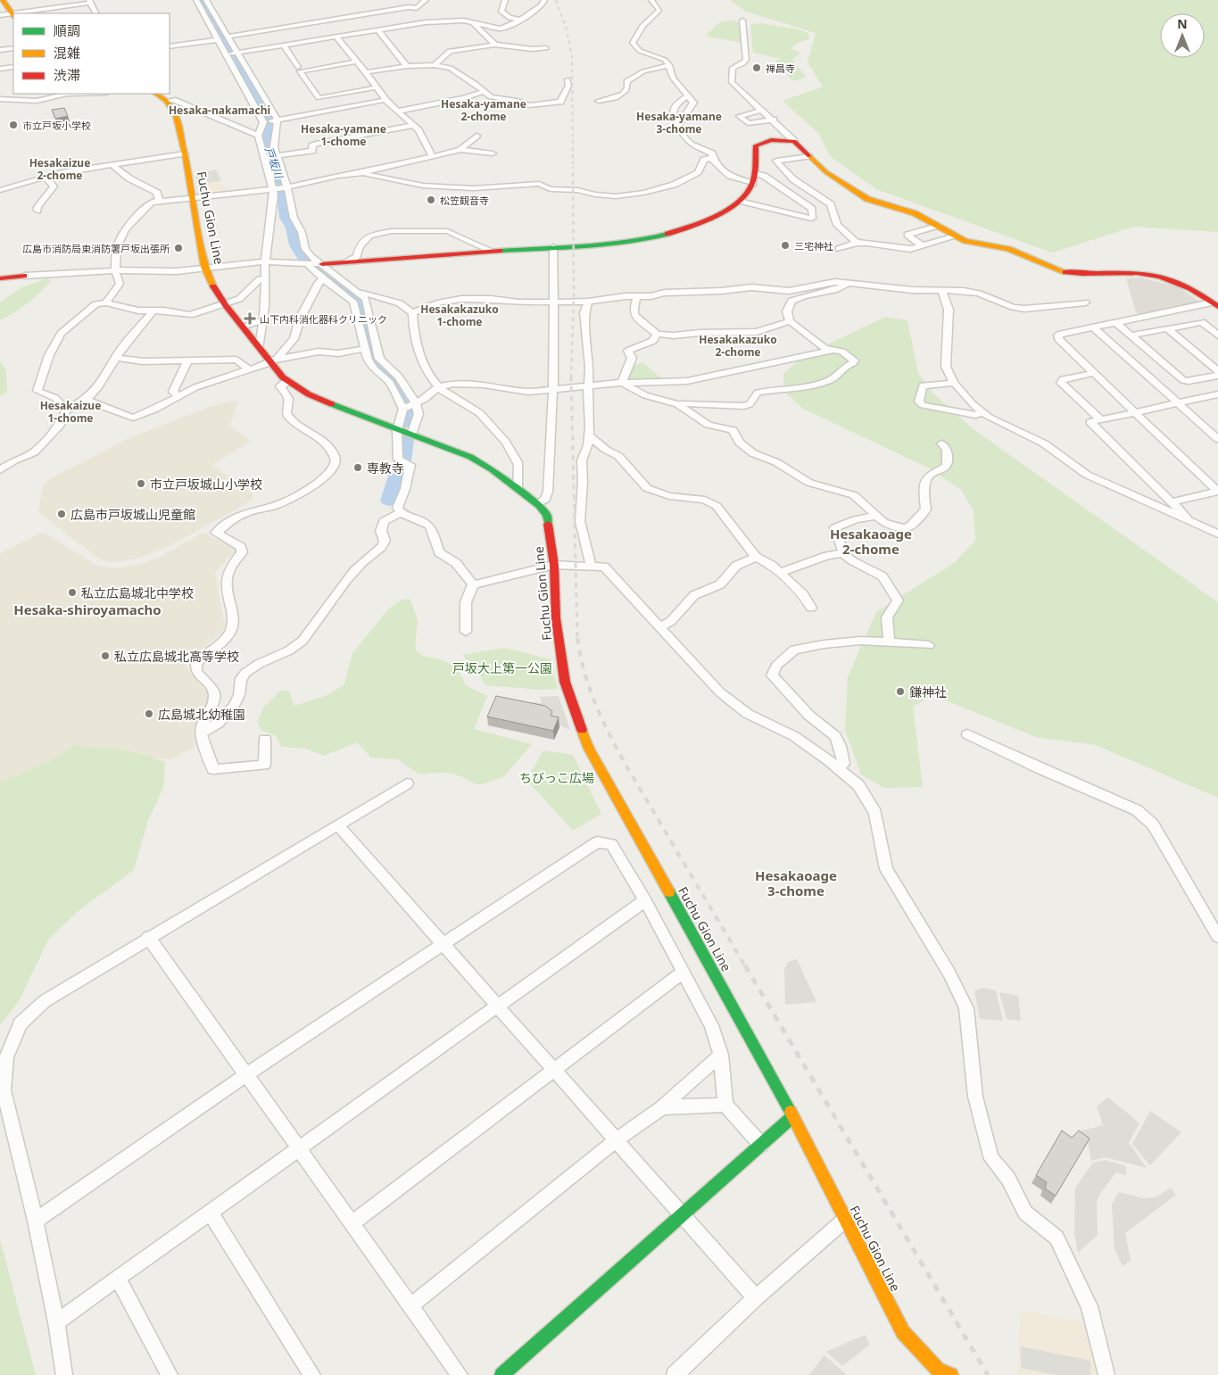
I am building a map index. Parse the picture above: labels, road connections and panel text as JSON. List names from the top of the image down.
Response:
{
  "streets": {
    "main road": ["Fuchu Gion Line"]
  },
  "districts": [
    "Hesaka-yamane 2-chome",
    "Hesaka-nakamachi",
    "Hesaka-yamane 3-chome",
    "Hesaka-yamane 1-chome",
    "Hesakaizue 2-chome",
    "Hesakakazuko 1-chome",
    "Hesakakazuko 2-chome",
    "Hesakaizue 1-chome",
    "Hesakaoage 2-chome",
    "Hesaka-shiroyamacho",
    "Hesakaoage 3-chome"
  ],
  "water": ["戸坂川"],
  "parks": ["戸坂大上第一公園", "ちびっこ広場"],
  "places": {
    "other": [
      "禅昌寺",
      "市立戸坂小学校",
      "松笠観音寺",
      "三宅神社",
      "広島市消防局東消防署戸坂出張所",
      "専教寺",
      "市立戸坂城山小学校",
      "広島市戸坂城山児童館",
      "私立広島城北中学校",
      "私立広島城北高等学校",
      "鎌神社",
      "広島城北幼稚園"
    ],
    "health": ["山下内科消化器科クリニック"]
  },
  "legend": ["順調", "混雑", "渋滞"],
  "north": "top"
}
